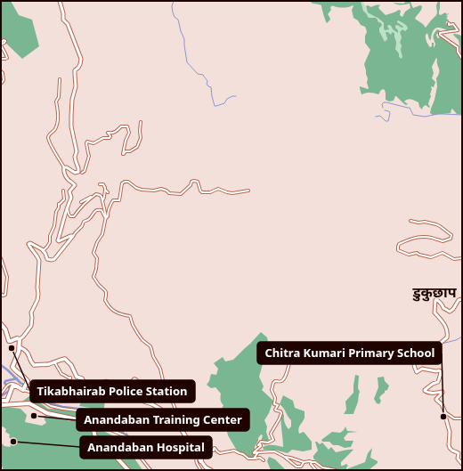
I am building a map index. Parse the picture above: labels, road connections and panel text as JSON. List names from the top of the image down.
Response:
{
  "districts": ["डुकुछाप"],
  "places": [
    "Tikabhairab Police Station",
    "Anandaban Training Center",
    "Chitra Kumari Primary School",
    "Anandaban Hospital"
  ]
}
